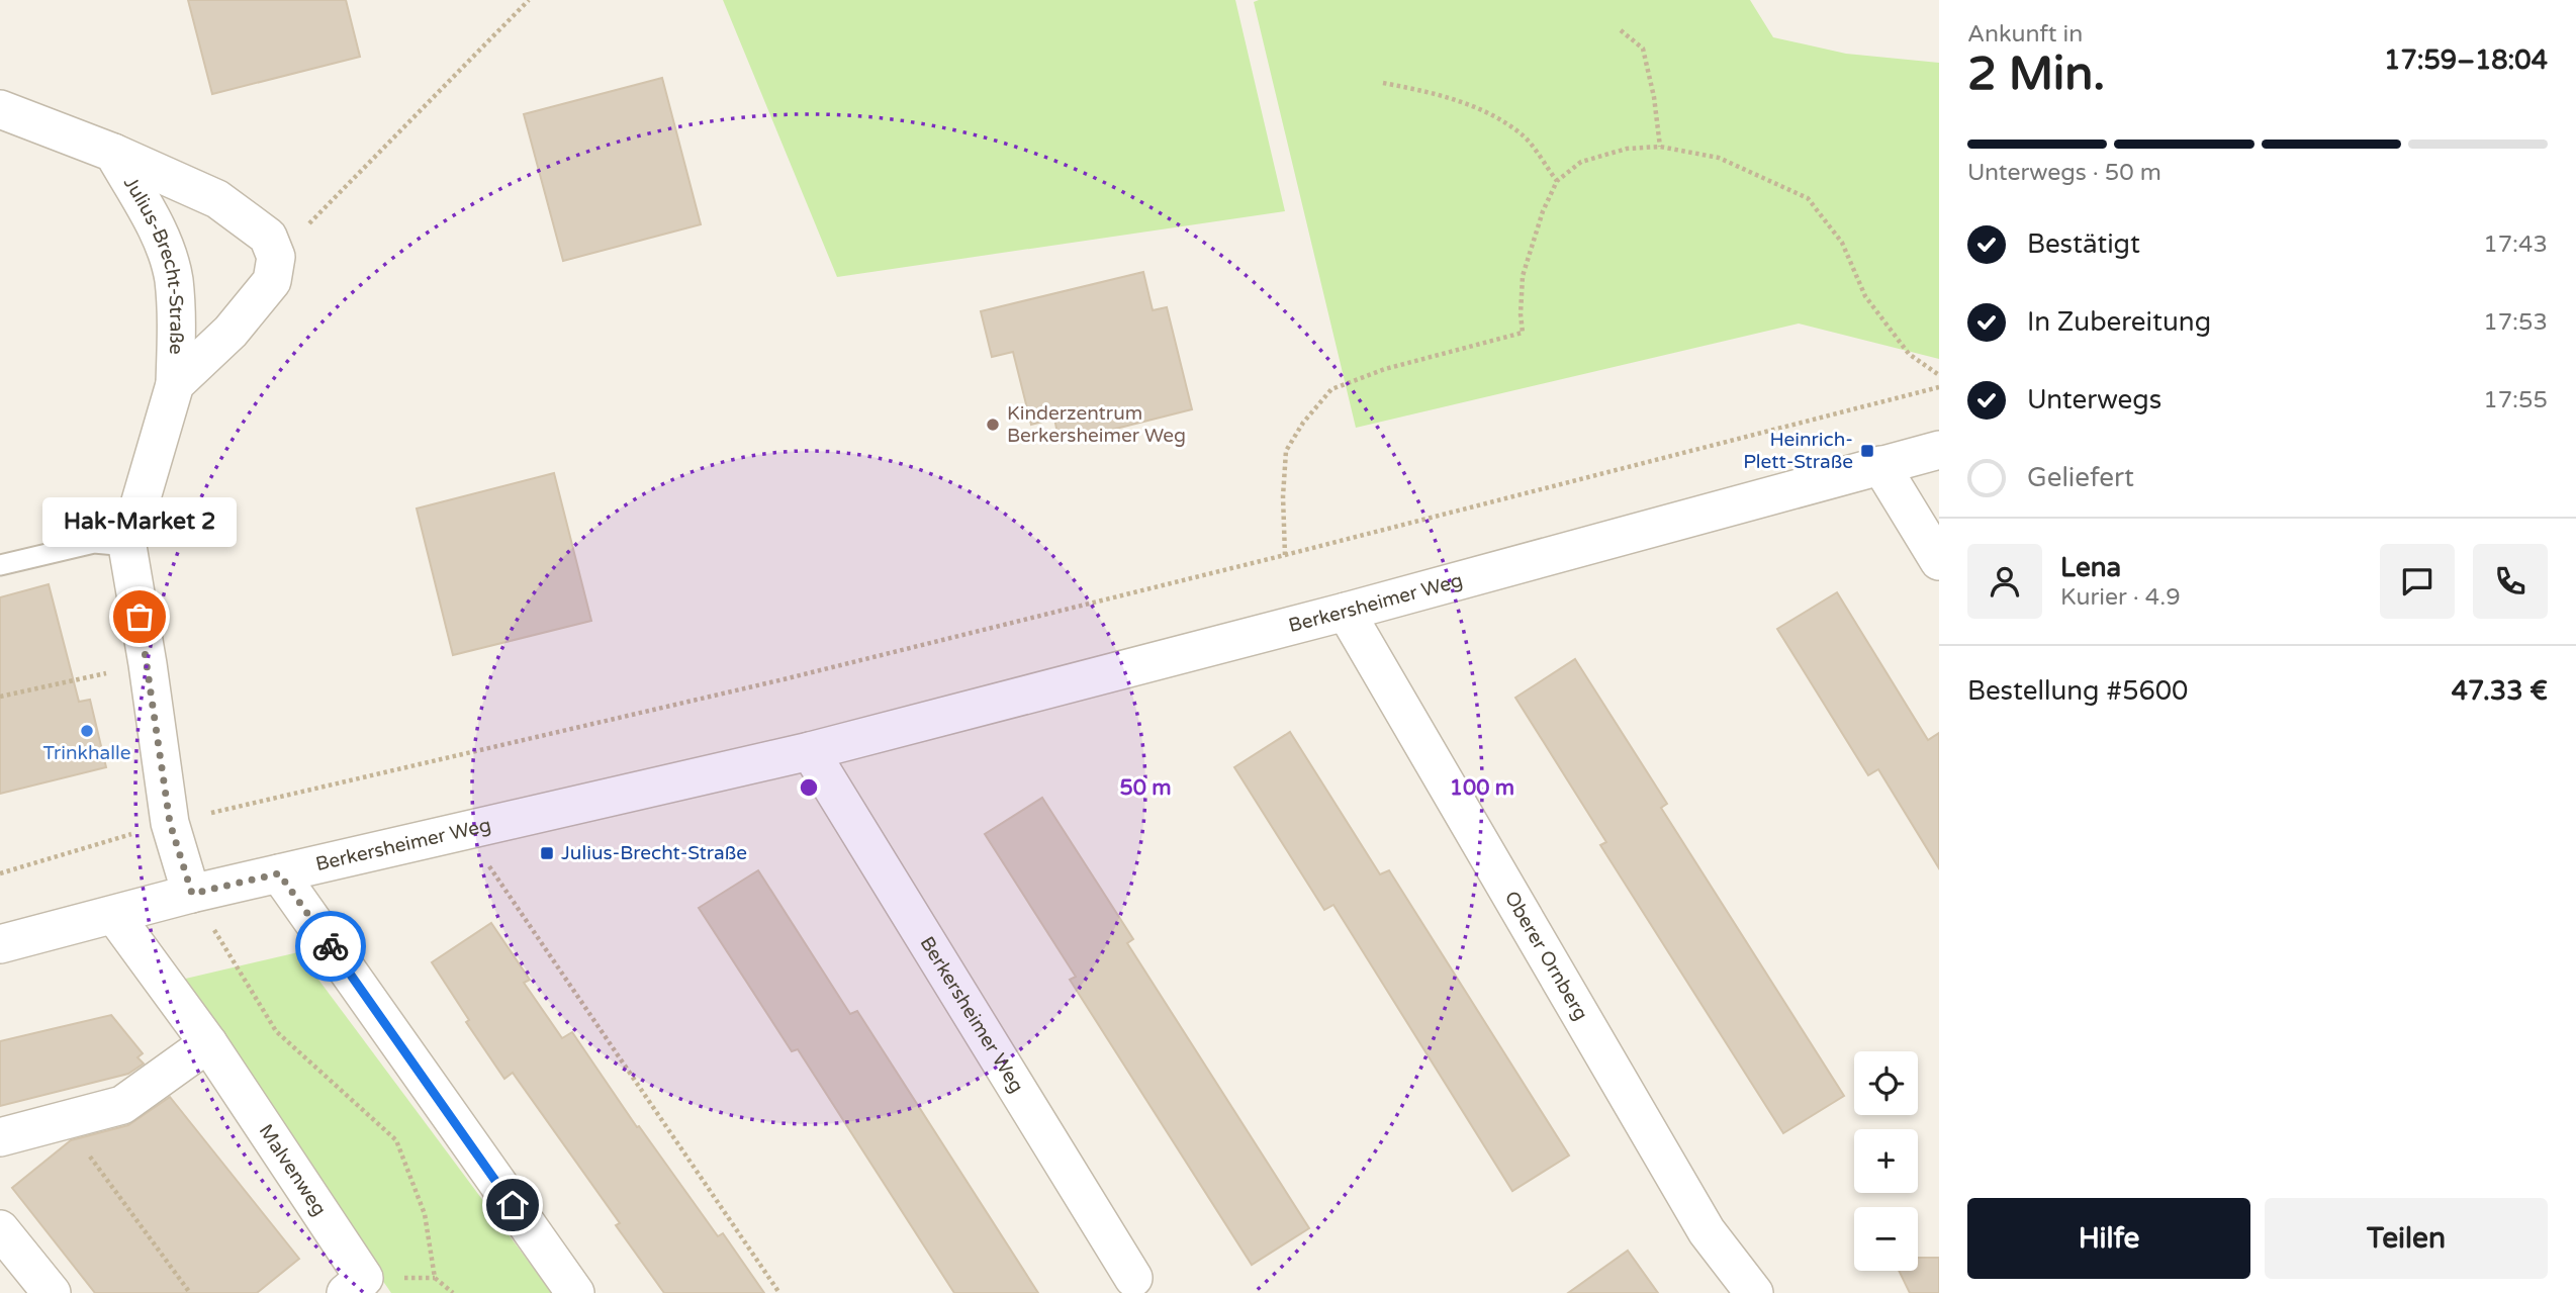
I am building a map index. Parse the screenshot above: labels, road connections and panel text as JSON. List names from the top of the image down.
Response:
{
  "streets": {
    "street": [
      "Julius-Brecht-Straße",
      "Berkersheimer Weg",
      "Oberer Ornberg",
      "Malvenweg"
    ]
  },
  "crossings": [
    ["Julius-Brecht-Straße", "Berkersheimer Weg"],
    ["Berkersheimer Weg", "Oberer Ornberg"],
    ["Berkersheimer Weg", "Malvenweg"]
  ],
  "places": {
    "other": ["Kinderzentrum Berkersheimer Weg", "Hak-Market 2", "Trinkhalle"],
    "transit": ["Heinrich- Plett-Straße", "Julius-Brecht-Straße"]
  },
  "page": {
    "heading": ["2 Min.", "Ankunft in", "17:59–18:04"],
    "panel": [
      "Lena",
      "Kurier · 4.9",
      "Bestellung #5600",
      "47.33 €"
    ],
    "bar": "Unterwegs · 50 m",
    "list": [
      ["Bestätigt", "17:43"],
      ["In Zubereitung", "17:53"],
      ["Unterwegs", "17:55"],
      "Geliefert"
    ],
    "bubble": "Hak-Market 2",
    "map_buttons": ["+", "−"],
    "buttons": ["Hilfe", "Teilen"]
  },
  "rings": ["50 m", "100 m"]
}
